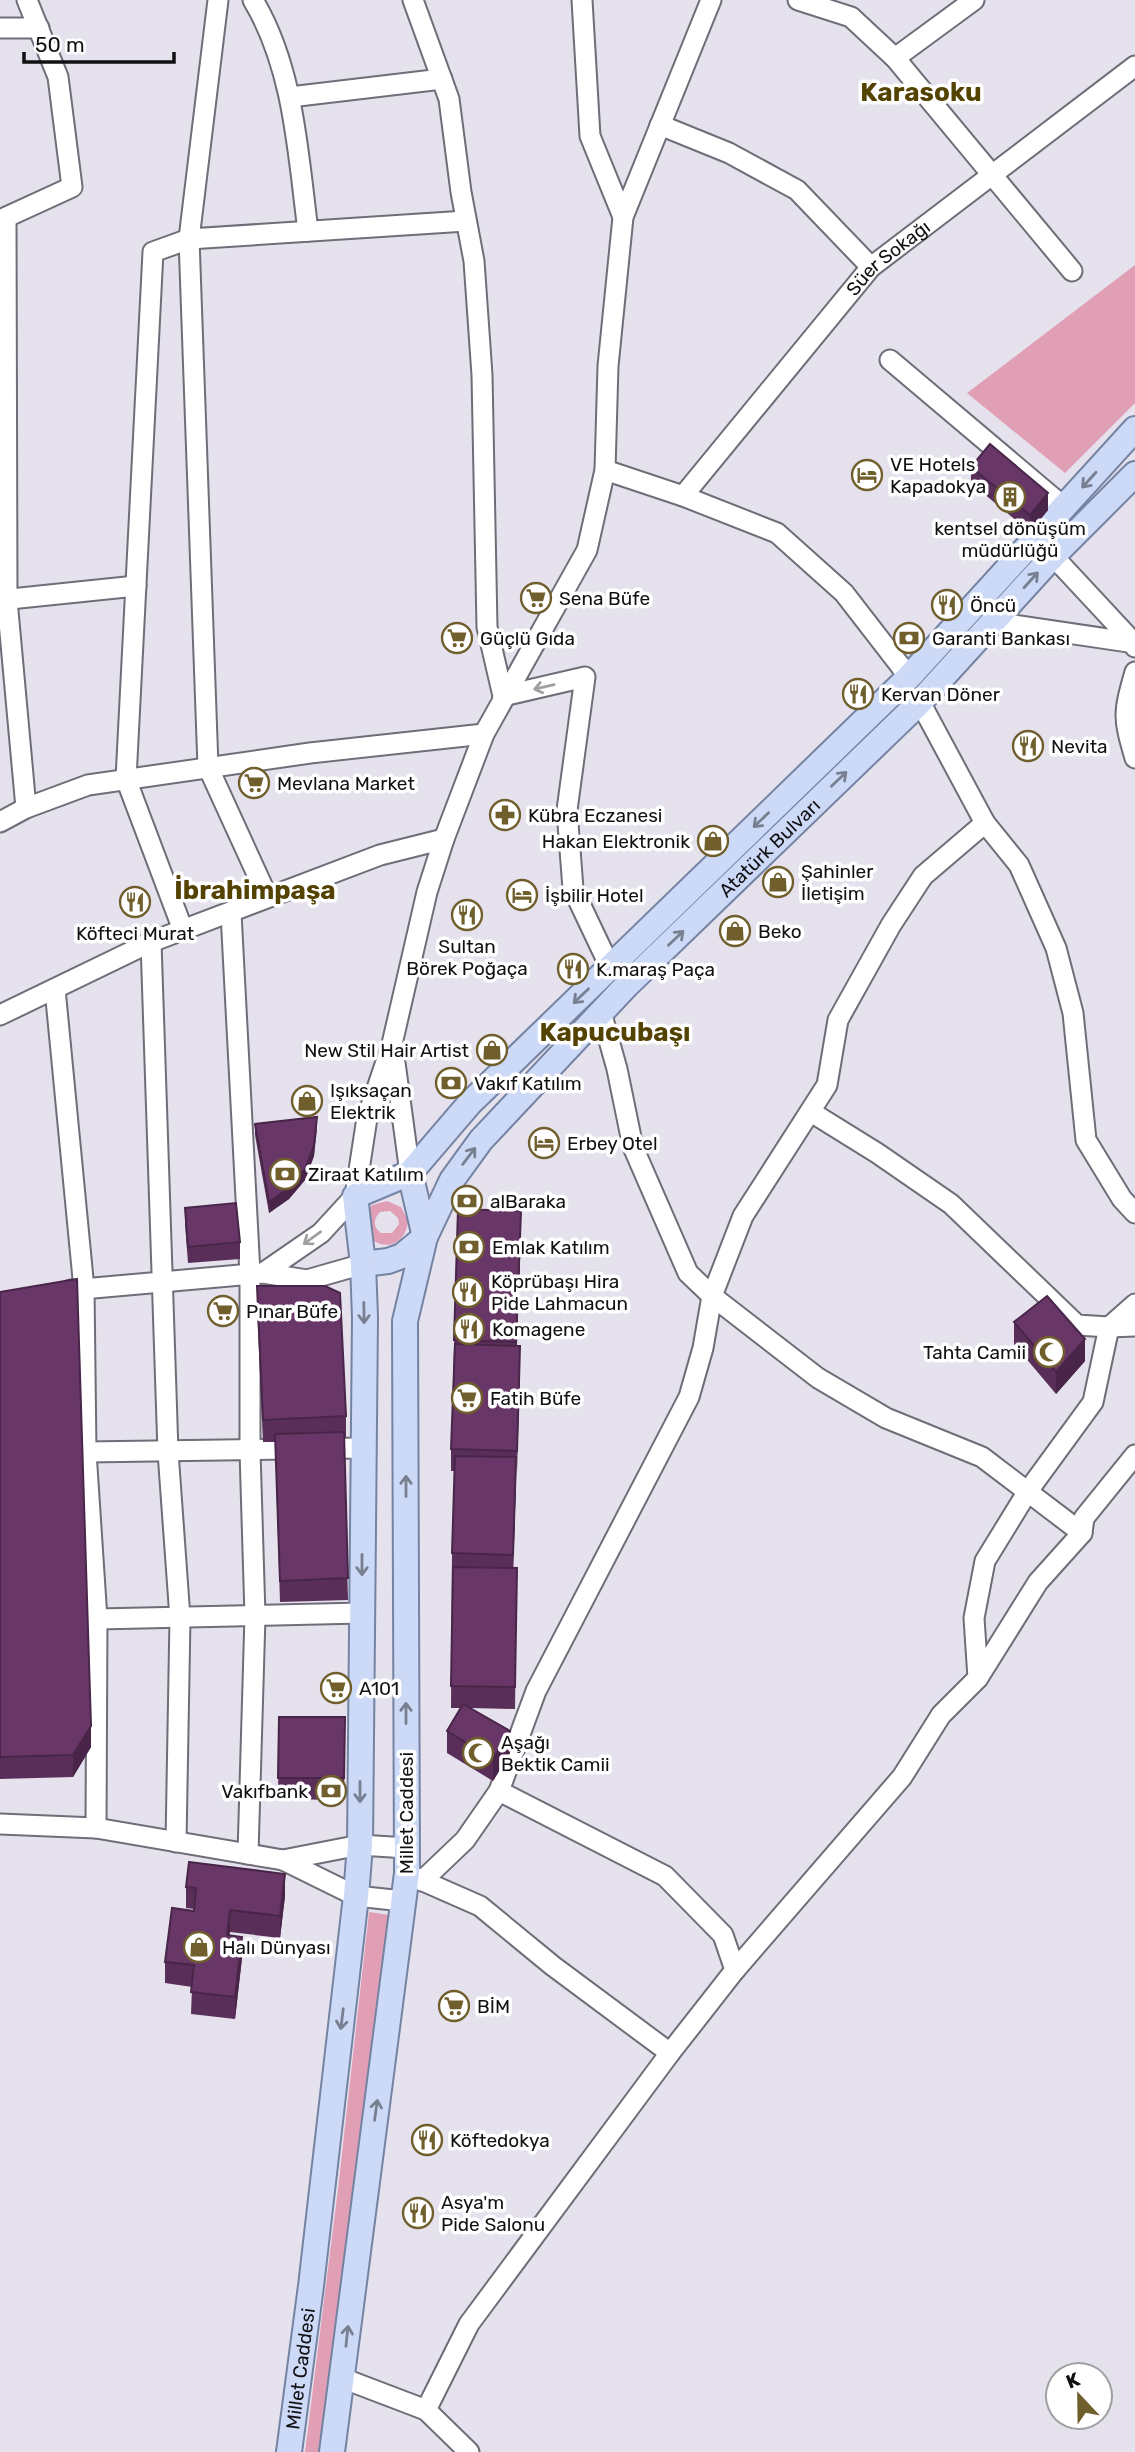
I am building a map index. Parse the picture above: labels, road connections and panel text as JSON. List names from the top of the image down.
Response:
{
  "streets": {
    "main road": ["Atatürk Bulvarı", "Millet Caddesi"],
    "street": ["Süer Sokağı"]
  },
  "crossings": [
    ["Atatürk Bulvarı", "Millet Caddesi"]
  ],
  "districts": ["Karasoku", "İbrahimpaşa", "Kapucubaşı"],
  "places": {
    "hotel": ["VE Hotels Kapadokya", "İşbilir Hotel", "Erbey Otel"],
    "building": ["kentsel dönüşüm müdürlüğü"],
    "supermarket": [
      "Sena Büfe",
      "Güçlü Gıda",
      "Mevlana Market",
      "Pınar Büfe",
      "Fatih Büfe",
      "A101",
      "BİM"
    ],
    "restaurant": [
      "Öncü",
      "Kervan Döner",
      "Nevita",
      "Köfteci Murat",
      "Sultan Börek Poğaça",
      "K.maraş Paça",
      "Köprübaşı Hira Pide Lahmacun",
      "Komagene",
      "Köftedokya",
      "Asya'm Pide Salonu"
    ],
    "bank": [
      "Garanti Bankası",
      "Vakıf Katılım",
      "Ziraat Katılım",
      "alBaraka",
      "Emlak Katılım",
      "Vakıfbank"
    ],
    "pharmacy": ["Kübra Eczanesi"],
    "shop": [
      "Hakan Elektronik",
      "Şahinler İletişim",
      "Beko",
      "New Stil Hair Artist",
      "Işıksaçan Elektrik",
      "Halı Dünyası"
    ],
    "mosque": ["Tahta Camii", "Aşağı Bektik Camii"]
  },
  "scale_bar": "50 m",
  "north": "top"
}
